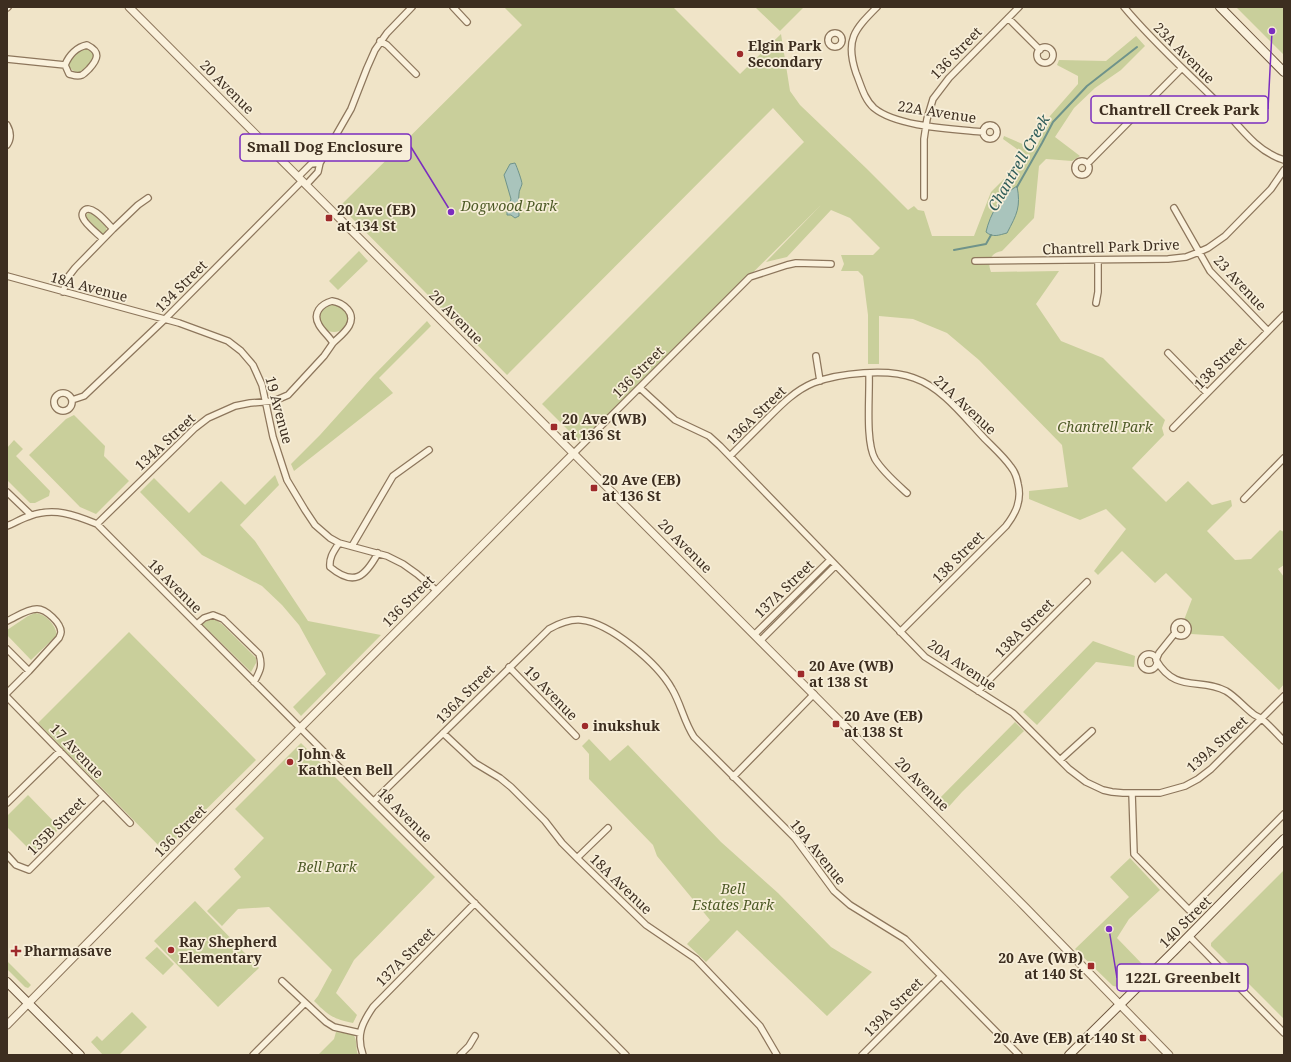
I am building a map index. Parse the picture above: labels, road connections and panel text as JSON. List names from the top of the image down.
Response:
{
  "streets": {
    "main road": ["140 Street"],
    "street": [
      "136 Street",
      "23A Avenue",
      "20 Avenue",
      "22A Avenue",
      "Chantrell Park Drive",
      "23 Avenue",
      "134 Street",
      "18A Avenue",
      "138 Street",
      "21A Avenue",
      "19 Avenue",
      "136A Street",
      "134A Street",
      "18 Avenue",
      "137A Street",
      "138A Street",
      "20A Avenue",
      "139A Street",
      "17 Avenue",
      "135B Street",
      "19A Avenue"
    ]
  },
  "crossings": [
    ["136 Street", "20 Avenue"],
    ["136 Street", "22A Avenue"],
    ["136 Street", "19 Avenue"],
    ["136 Street", "18 Avenue"],
    ["136 Street", "20A Avenue"],
    ["20 Avenue", "134 Street"],
    ["20 Avenue", "137A Street"],
    ["20 Avenue", "140 Street"],
    ["Chantrell Park Drive", "23 Avenue"],
    ["23 Avenue", "138 Street"],
    ["134 Street", "18A Avenue"],
    ["134 Street", "19 Avenue"],
    ["18A Avenue", "19 Avenue"],
    ["18A Avenue", "136A Street"],
    ["138 Street", "21A Avenue"],
    ["138 Street", "20A Avenue"],
    ["21A Avenue", "136A Street"],
    ["19 Avenue", "136A Street"],
    ["19 Avenue", "134A Street"],
    ["136A Street", "18 Avenue"],
    ["136A Street", "20A Avenue"],
    ["136A Street", "19A Avenue"],
    ["134A Street", "18 Avenue"],
    ["18 Avenue", "137A Street"],
    ["137A Street", "20A Avenue"],
    ["138A Street", "20A Avenue"],
    ["20A Avenue", "139A Street"],
    ["139A Street", "19A Avenue"],
    ["17 Avenue", "135B Street"]
  ],
  "water": ["Chantrell Creek"],
  "parks": [
    "Dogwood Park",
    "Chantrell Park",
    "Bell Park",
    "Bell Estates Park"
  ],
  "places": {
    "other": [
      "Chantrell Creek Park",
      "Elgin Park Secondary",
      "Small Dog Enclosure",
      "inukshuk",
      "John & Kathleen Bell",
      "122L Greenbelt",
      "Ray Shepherd Elementary"
    ],
    "transit": [
      "20 Ave (EB) at 134 St",
      "20 Ave (WB) at 136 St",
      "20 Ave (EB) at 136 St",
      "20 Ave (WB) at 138 St",
      "20 Ave (EB) at 138 St",
      "20 Ave (WB) at 140 St",
      "20 Ave (EB) at 140 St"
    ],
    "health": ["Pharmasave"]
  }
}
